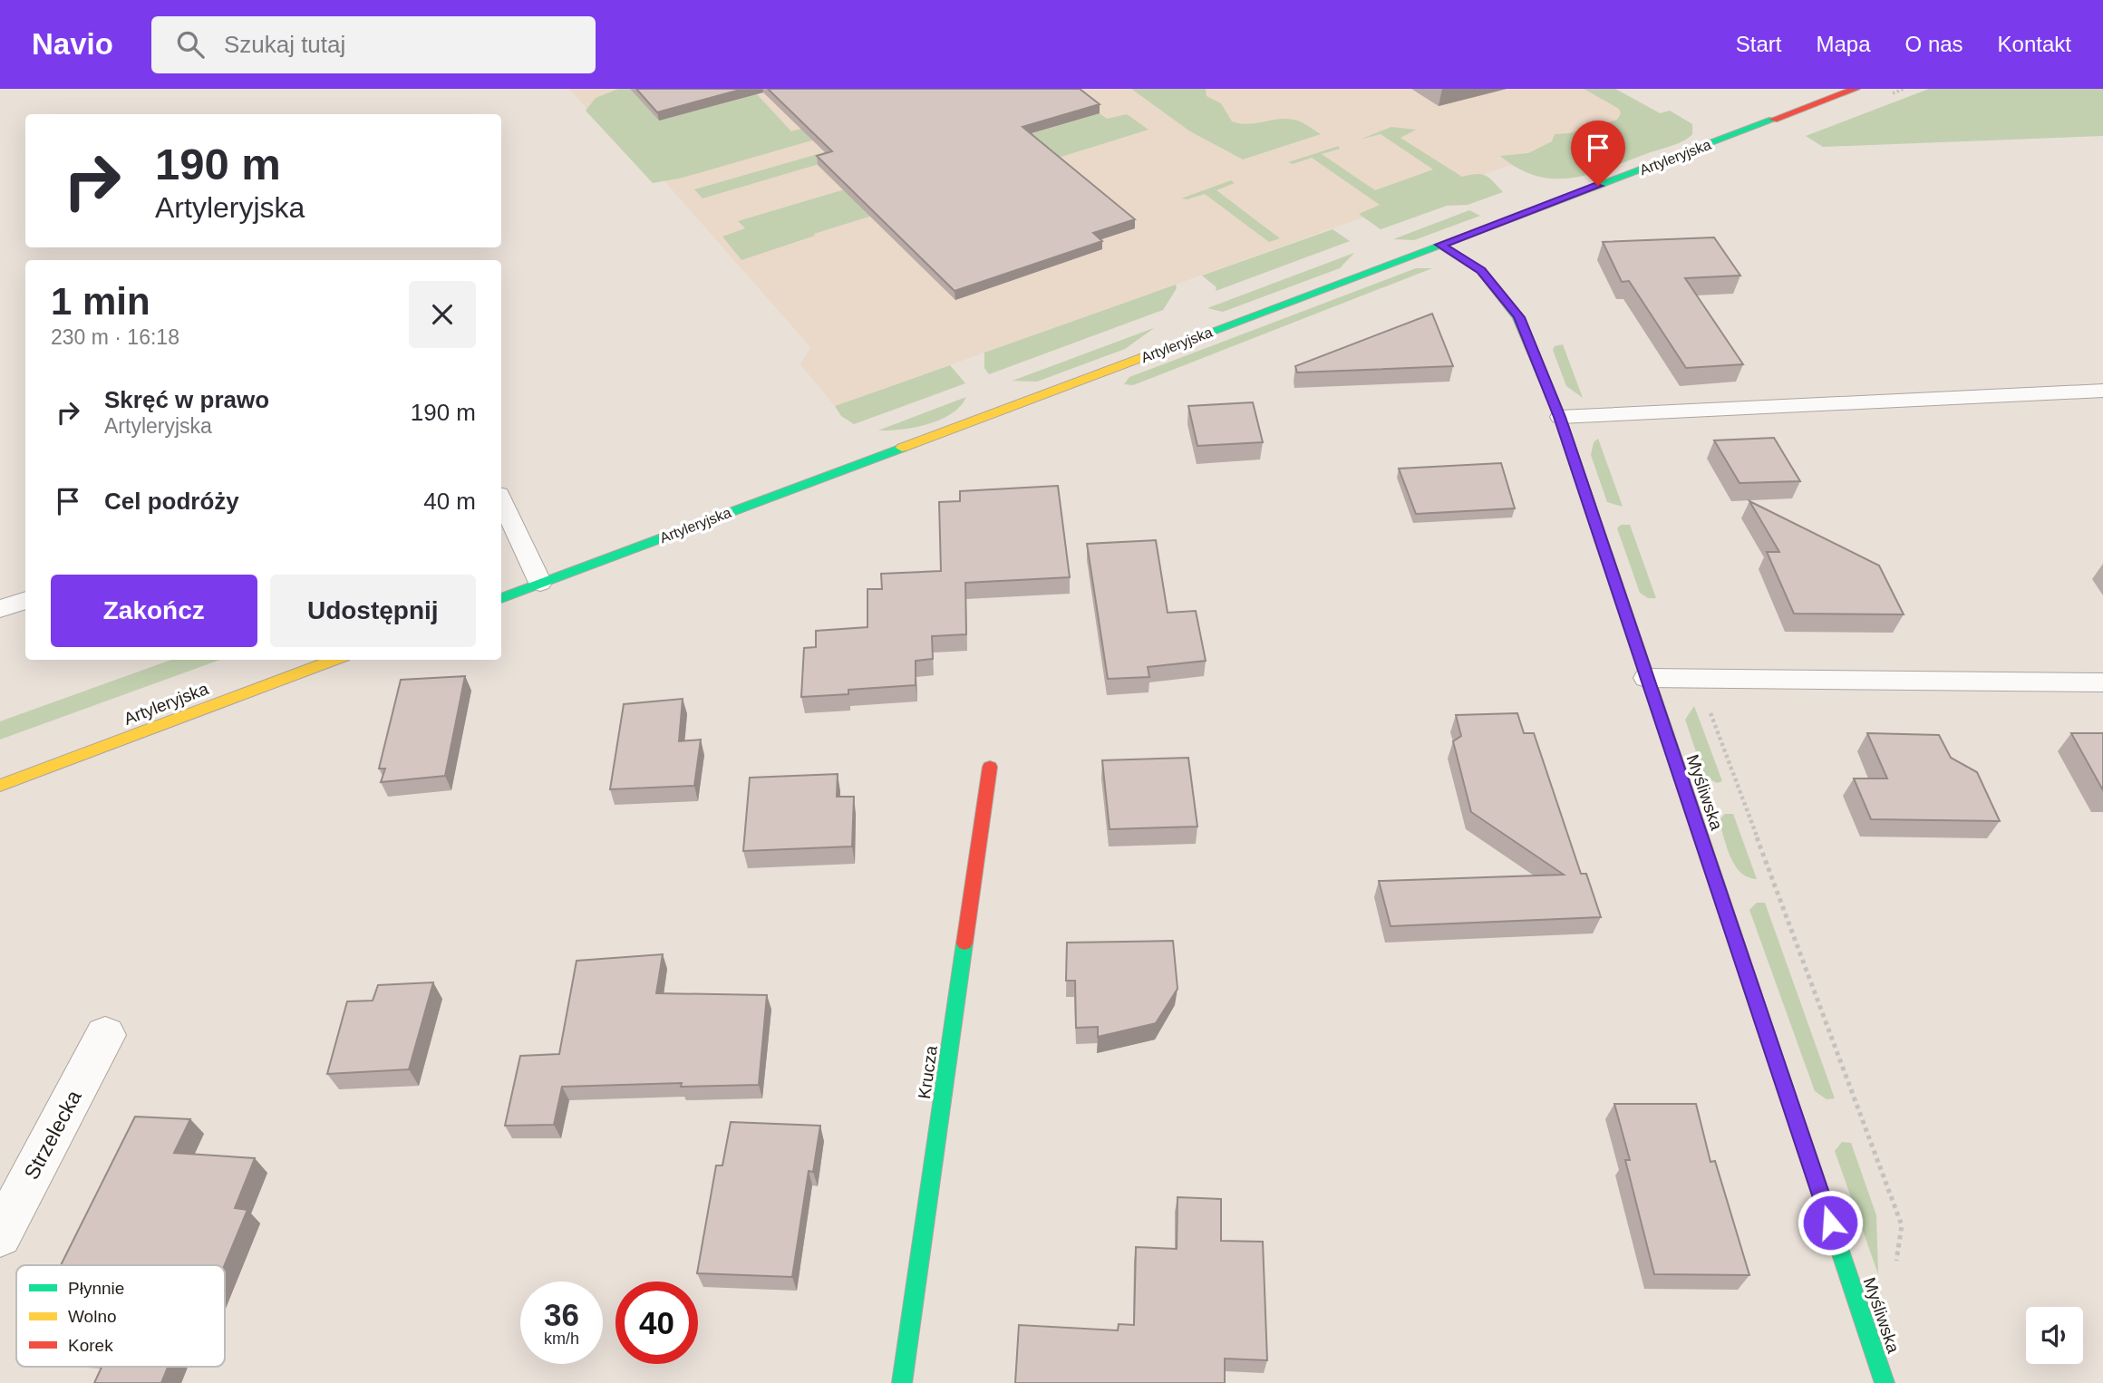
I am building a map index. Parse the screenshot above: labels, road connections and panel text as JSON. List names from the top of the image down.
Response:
{
  "streets": {
    "street": [
      "Artyleryjska",
      "Myśliwska",
      "Krucza",
      "Strzelecka"
    ]
  },
  "crossings": [
    ["Artyleryjska", "Myśliwska"]
  ],
  "legend": ["Płynnie", "Wolno", "Korek"],
  "page": {
    "header": "Navio",
    "search": "Szukaj tutaj",
    "nav": [
      "Start",
      "Mapa",
      "O nas",
      "Kontakt"
    ],
    "turn": ["190 m", "Artyleryjska"],
    "heading": ["1 min", "230 m · 16:18"],
    "list": [
      {
        "name": "Skręć w prawo",
        "note": "Artyleryjska",
        "value": "190 m"
      },
      {
        "name": "Cel podróży",
        "value": "40 m"
      }
    ],
    "buttons": ["Zakończ", "Udostępnij"],
    "speed": "36 km/h",
    "limit": "40"
  }
}
